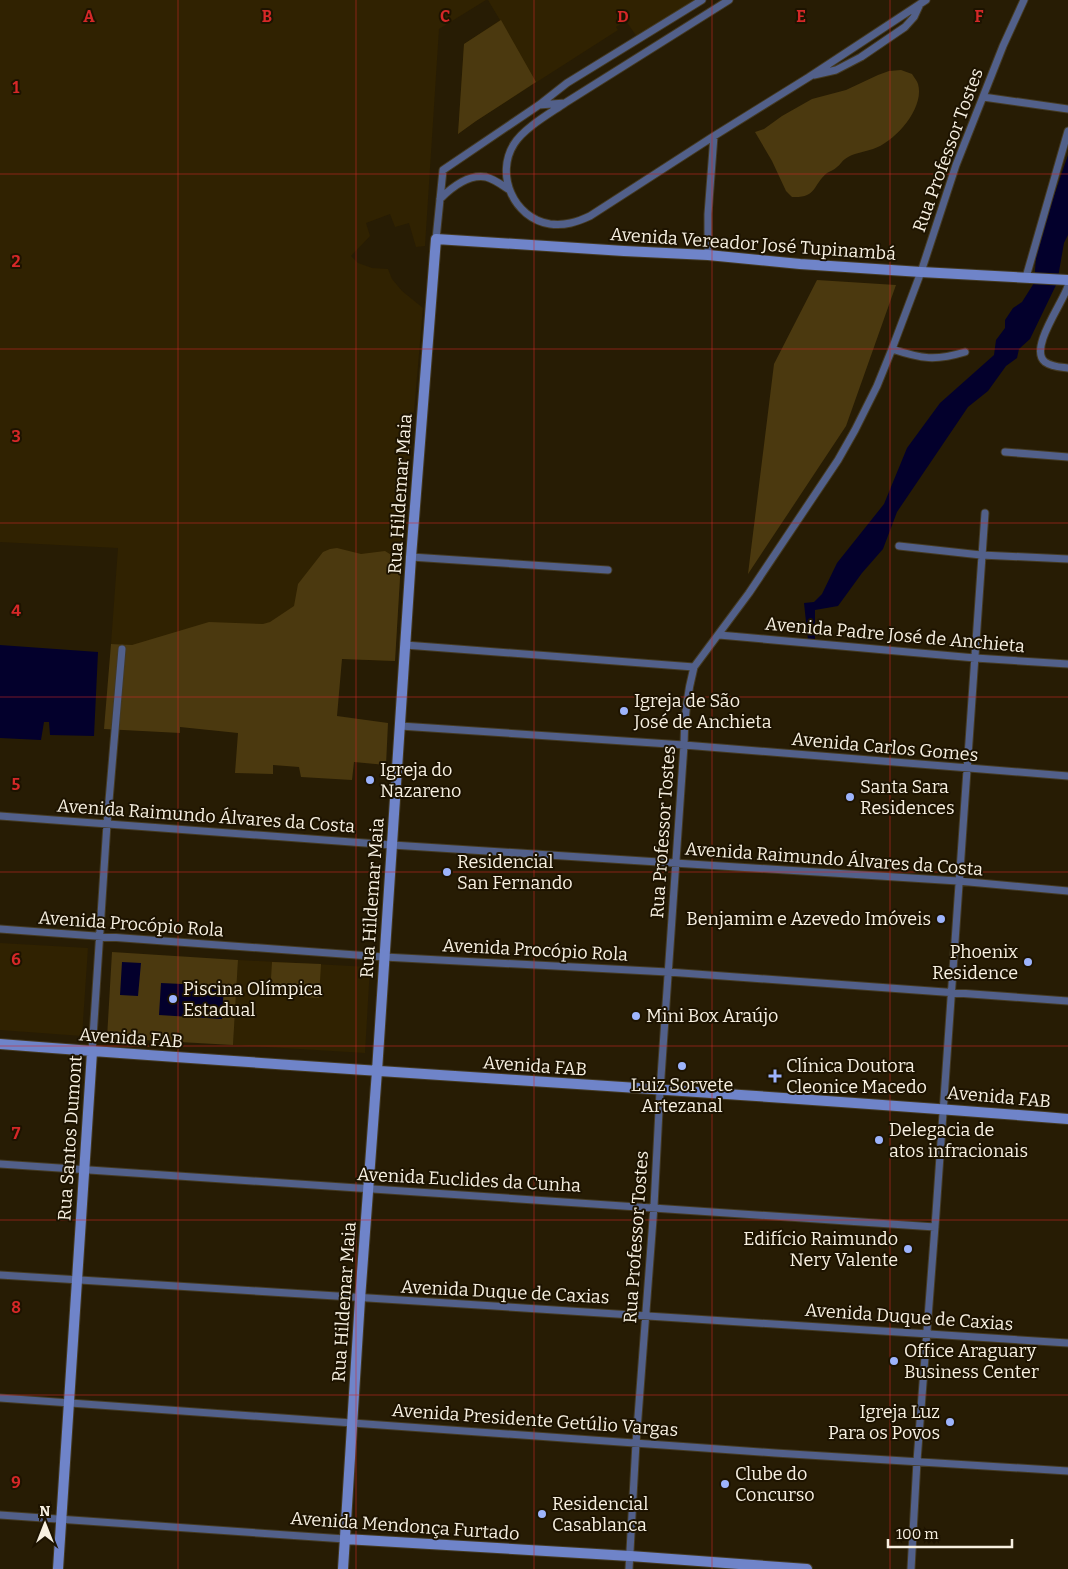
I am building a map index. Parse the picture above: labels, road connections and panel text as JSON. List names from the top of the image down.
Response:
{
  "streets": {
    "main road": [
      "Avenida Vereador José Tupinambá",
      "Rua Hildemar Maia",
      "Avenida FAB",
      "Rua Santos Dumont",
      "Avenida Mendonça Furtado"
    ],
    "street": [
      "Rua Professor Tostes",
      "Avenida Padre José de Anchieta",
      "Avenida Carlos Gomes",
      "Avenida Raimundo Álvares da Costa",
      "Avenida Procópio Rola",
      "Avenida Euclides da Cunha",
      "Avenida Duque de Caxias",
      "Avenida Presidente Getúlio Vargas"
    ]
  },
  "crossings": [
    ["Rua Professor Tostes", "Avenida Vereador José Tupinambá"],
    ["Rua Professor Tostes", "Avenida Padre José de Anchieta"],
    ["Rua Professor Tostes", "Avenida Carlos Gomes"],
    ["Rua Professor Tostes", "Avenida Raimundo Álvares da Costa"],
    ["Rua Professor Tostes", "Avenida Procópio Rola"],
    ["Rua Professor Tostes", "Avenida FAB"],
    ["Rua Professor Tostes", "Avenida Euclides da Cunha"],
    ["Rua Professor Tostes", "Avenida Duque de Caxias"],
    ["Rua Professor Tostes", "Avenida Presidente Getúlio Vargas"],
    ["Rua Professor Tostes", "Avenida Mendonça Furtado"],
    ["Avenida Vereador José Tupinambá", "Rua Hildemar Maia"],
    ["Rua Hildemar Maia", "Avenida Carlos Gomes"],
    ["Rua Hildemar Maia", "Avenida Raimundo Álvares da Costa"],
    ["Rua Hildemar Maia", "Avenida Procópio Rola"],
    ["Rua Hildemar Maia", "Avenida FAB"],
    ["Rua Hildemar Maia", "Avenida Euclides da Cunha"],
    ["Rua Hildemar Maia", "Avenida Duque de Caxias"],
    ["Rua Hildemar Maia", "Avenida Presidente Getúlio Vargas"],
    ["Rua Hildemar Maia", "Avenida Mendonça Furtado"],
    ["Avenida Raimundo Álvares da Costa", "Rua Santos Dumont"],
    ["Avenida Procópio Rola", "Rua Santos Dumont"],
    ["Avenida FAB", "Rua Santos Dumont"],
    ["Rua Santos Dumont", "Avenida Euclides da Cunha"],
    ["Rua Santos Dumont", "Avenida Duque de Caxias"],
    ["Rua Santos Dumont", "Avenida Presidente Getúlio Vargas"],
    ["Rua Santos Dumont", "Avenida Mendonça Furtado"]
  ],
  "places": {
    "other": [
      "Igreja de São José de Anchieta",
      "Igreja do Nazareno",
      "Santa Sara Residences",
      "Residencial San Fernando",
      "Benjamim e Azevedo Imóveis",
      "Phoenix Residence",
      "Piscina Olímpica Estadual",
      "Mini Box Araújo",
      "Luiz Sorvete Artezanal",
      "Delegacia de atos infracionais",
      "Edifício Raimundo Nery Valente",
      "Office Araguary Business Center",
      "Igreja Luz Para os Povos",
      "Clube do Concurso",
      "Residencial Casablanca"
    ],
    "health": ["Clínica Doutora Cleonice Macedo"]
  },
  "scale_bar": "100 m",
  "north": "top",
  "grid": {
    "columns": [
      "A",
      "B",
      "C",
      "D",
      "E",
      "F"
    ],
    "rows": [
      "1",
      "2",
      "3",
      "4",
      "5",
      "6",
      "7",
      "8",
      "9"
    ]
  }
}
